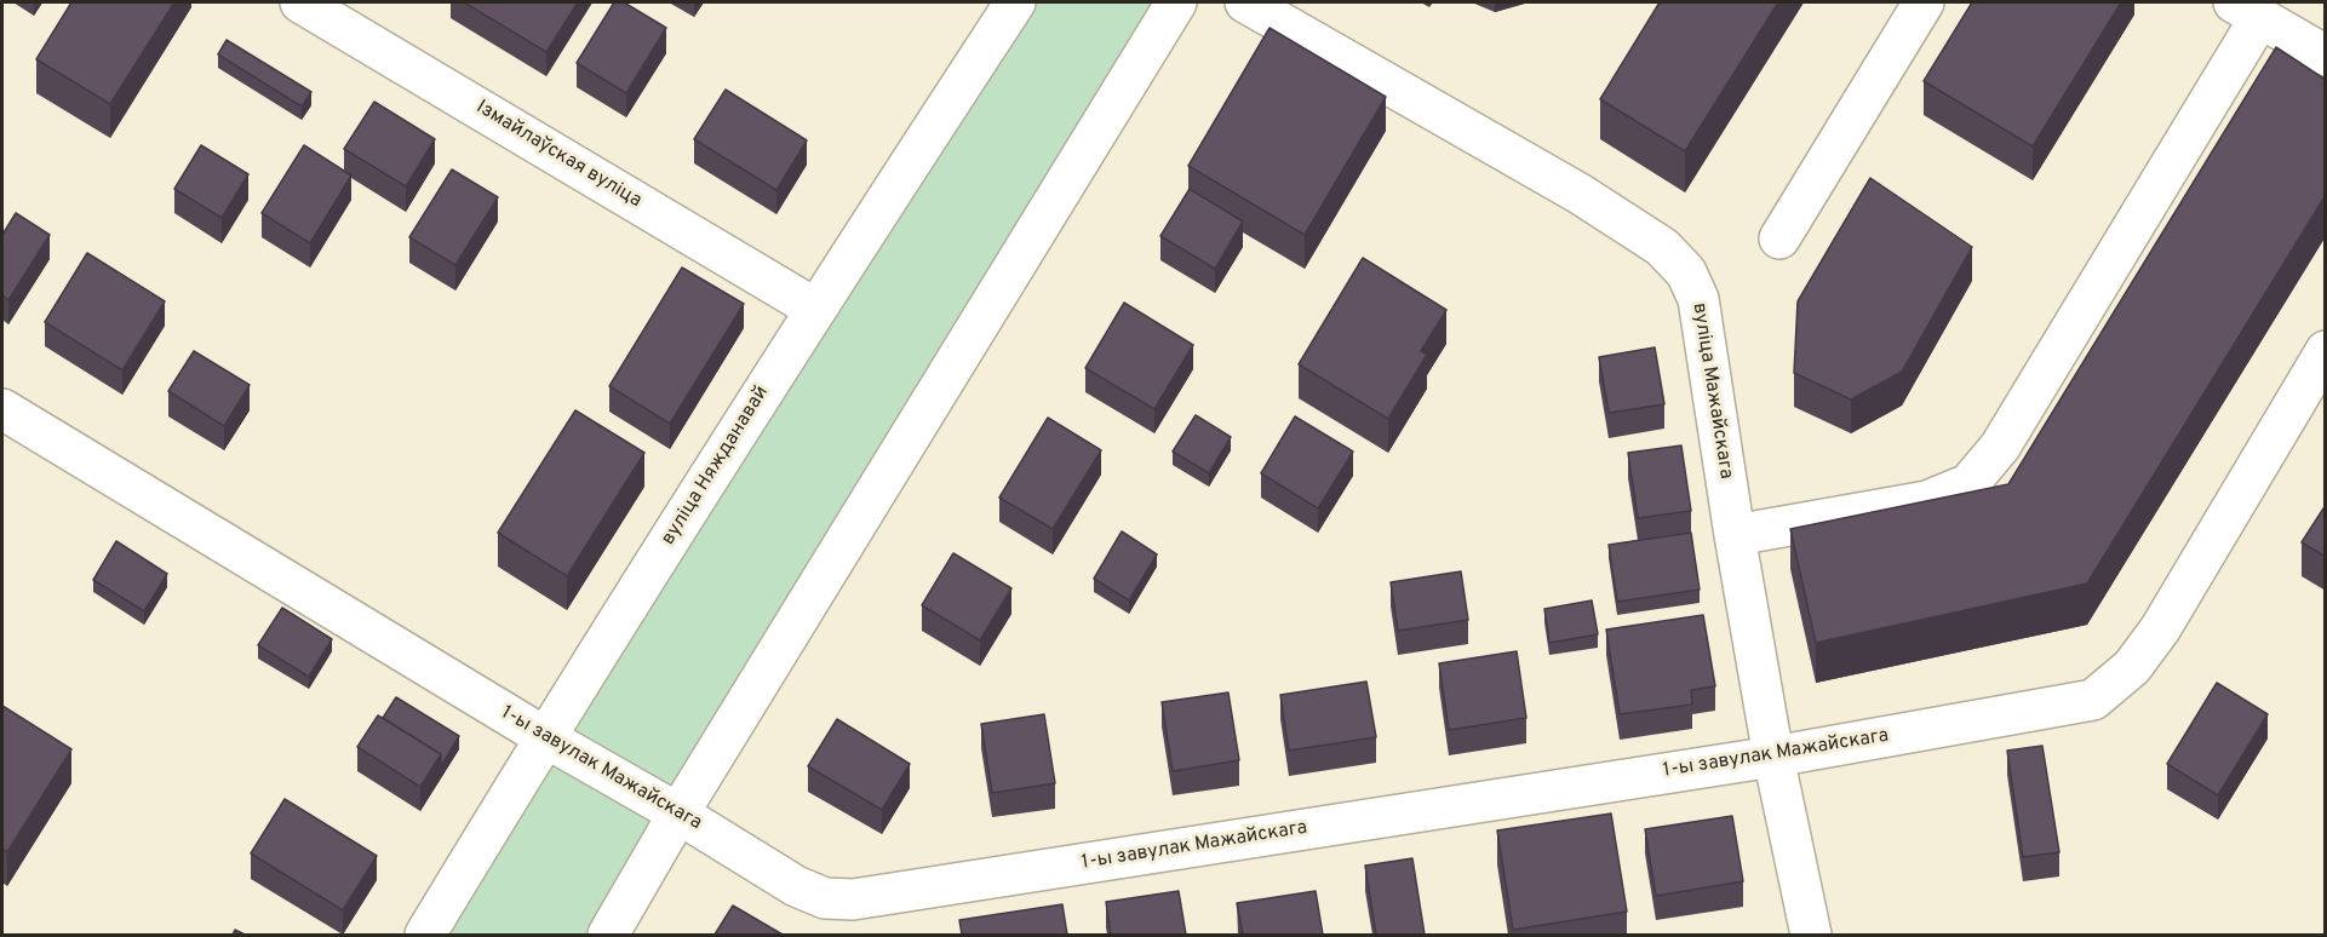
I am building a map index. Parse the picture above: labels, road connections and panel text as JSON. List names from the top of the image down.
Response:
{
  "streets": {
    "street": [
      "Ізмайлаўская вуліца",
      "вуліца Мажайскага",
      "вуліца Няжданавай",
      "1-ы завулак Мажайскага"
    ]
  },
  "crossings": [
    ["Ізмайлаўская вуліца", "вуліца Няжданавай"],
    ["вуліца Мажайскага", "1-ы завулак Мажайскага"],
    ["вуліца Няжданавай", "1-ы завулак Мажайскага"]
  ]
}
